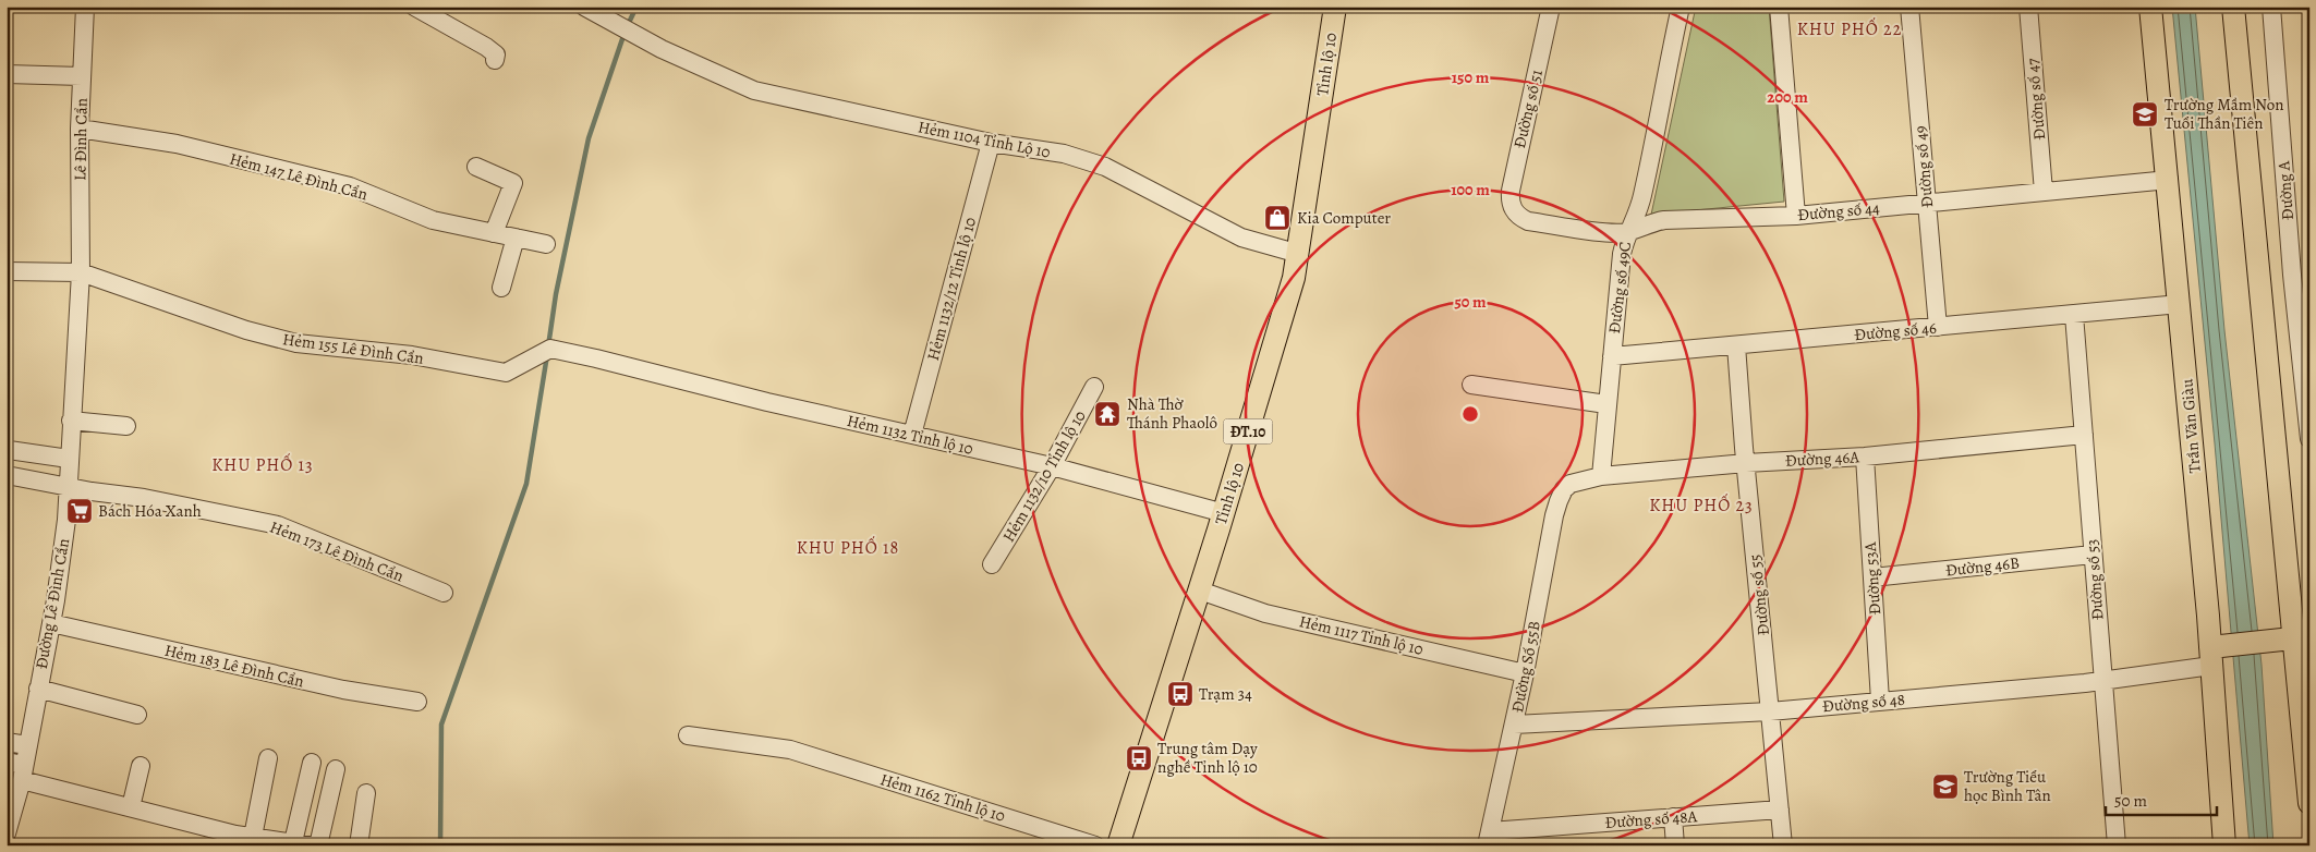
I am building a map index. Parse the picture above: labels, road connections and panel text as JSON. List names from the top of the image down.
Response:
{
  "streets": {
    "main road": ["Tỉnh lộ 10", "Trần Văn Giàu", "ĐT.10"],
    "street": [
      "Đường số 47",
      "Đường số 51",
      "Lê Đình Cẩn",
      "Hẻm 1104 Tỉnh Lộ 10",
      "Đường số 49",
      "Hẻm 147 Lê Đình Cẩn",
      "Đường A",
      "Đường số 44",
      "Đường số 49C",
      "Hẻm 1132/12 Tỉnh lộ 10",
      "Đường số 46",
      "Hẻm 155 Lê Đình Cẩn",
      "Hẻm 1132 Tỉnh lộ 10",
      "Đường 46A",
      "Hẻm 1132/10 Tỉnh lộ 10",
      "Hẻm 173 Lê Đình Cẩn",
      "Đường 46B",
      "Đường 53A",
      "Đường số 53",
      "Đường số 55",
      "Đường Lê Đình Cẩn",
      "Hẻm 1117 Tỉnh lộ 10",
      "Hẻm 183 Lê Đình Cẩn",
      "Đường Số 55B",
      "Đường số 48",
      "Hẻm 1162 Tỉnh lộ 10",
      "Đường số 48A"
    ]
  },
  "crossings": [
    ["Tỉnh lộ 10", "Hẻm 1104 Tỉnh Lộ 10"],
    ["Tỉnh lộ 10", "Hẻm 1132 Tỉnh lộ 10"],
    ["Tỉnh lộ 10", "Hẻm 1117 Tỉnh lộ 10"],
    ["Đường số 47", "Đường số 44"],
    ["Đường số 51", "Đường số 44"],
    ["Lê Đình Cẩn", "Hẻm 147 Lê Đình Cẩn"],
    ["Lê Đình Cẩn", "Hẻm 155 Lê Đình Cẩn"],
    ["Lê Đình Cẩn", "Đường Lê Đình Cẩn"],
    ["Hẻm 1104 Tỉnh Lộ 10", "Hẻm 1132/12 Tỉnh lộ 10"],
    ["Đường số 49", "Đường số 44"],
    ["Đường số 49", "Đường số 46"],
    ["Đường số 44", "Đường số 49C"],
    ["Đường số 44", "Trần Văn Giàu"],
    ["Đường số 49C", "Đường số 46"],
    ["Đường số 49C", "Đường 46A"],
    ["Hẻm 1132/12 Tỉnh lộ 10", "Hẻm 1132 Tỉnh lộ 10"],
    ["Đường số 46", "Trần Văn Giàu"],
    ["Đường số 46", "Đường số 53"],
    ["Đường số 46", "Đường số 55"],
    ["Hẻm 155 Lê Đình Cẩn", "Hẻm 1132 Tỉnh lộ 10"],
    ["Hẻm 155 Lê Đình Cẩn", "Đường Lê Đình Cẩn"],
    ["Trần Văn Giàu", "Đường số 48"],
    ["Hẻm 1132 Tỉnh lộ 10", "Hẻm 1132/10 Tỉnh lộ 10"],
    ["Đường 46A", "Đường 53A"],
    ["Đường 46A", "Đường số 53"],
    ["Đường 46A", "Đường số 55"],
    ["Đường 46A", "Đường Số 55B"],
    ["Hẻm 173 Lê Đình Cẩn", "Đường Lê Đình Cẩn"],
    ["Đường 46B", "Đường 53A"],
    ["Đường 46B", "Đường số 53"],
    ["Đường 53A", "Đường số 48"],
    ["Đường số 53", "Đường số 48"],
    ["Đường số 55", "Đường số 48"],
    ["Đường số 55", "Đường số 48A"],
    ["Đường Lê Đình Cẩn", "Hẻm 183 Lê Đình Cẩn"],
    ["Hẻm 1117 Tỉnh lộ 10", "Đường Số 55B"],
    ["Đường Số 55B", "Đường số 48"],
    ["Đường Số 55B", "Đường số 48A"]
  ],
  "districts": [
    "KHU PHỐ 22",
    "KHU PHỐ 13",
    "KHU PHỐ 23",
    "KHU PHỐ 18"
  ],
  "places": {
    "school or university": ["Trường Mầm Non Tuổi Thần Tiên", "Trường Tiểu học Bình Tân"],
    "shop": ["Kia Computer"],
    "temple": ["Nhà Thờ Thánh Phaolô"],
    "supermarket": ["Bách Hóa Xanh"],
    "bus stop": ["Trạm 34", "Trung tâm Dạy nghề Tỉnh lộ 10"]
  },
  "scale_bar": "50 m",
  "rings": [
    "150 m",
    "200 m",
    "100 m",
    "50 m"
  ]
}
